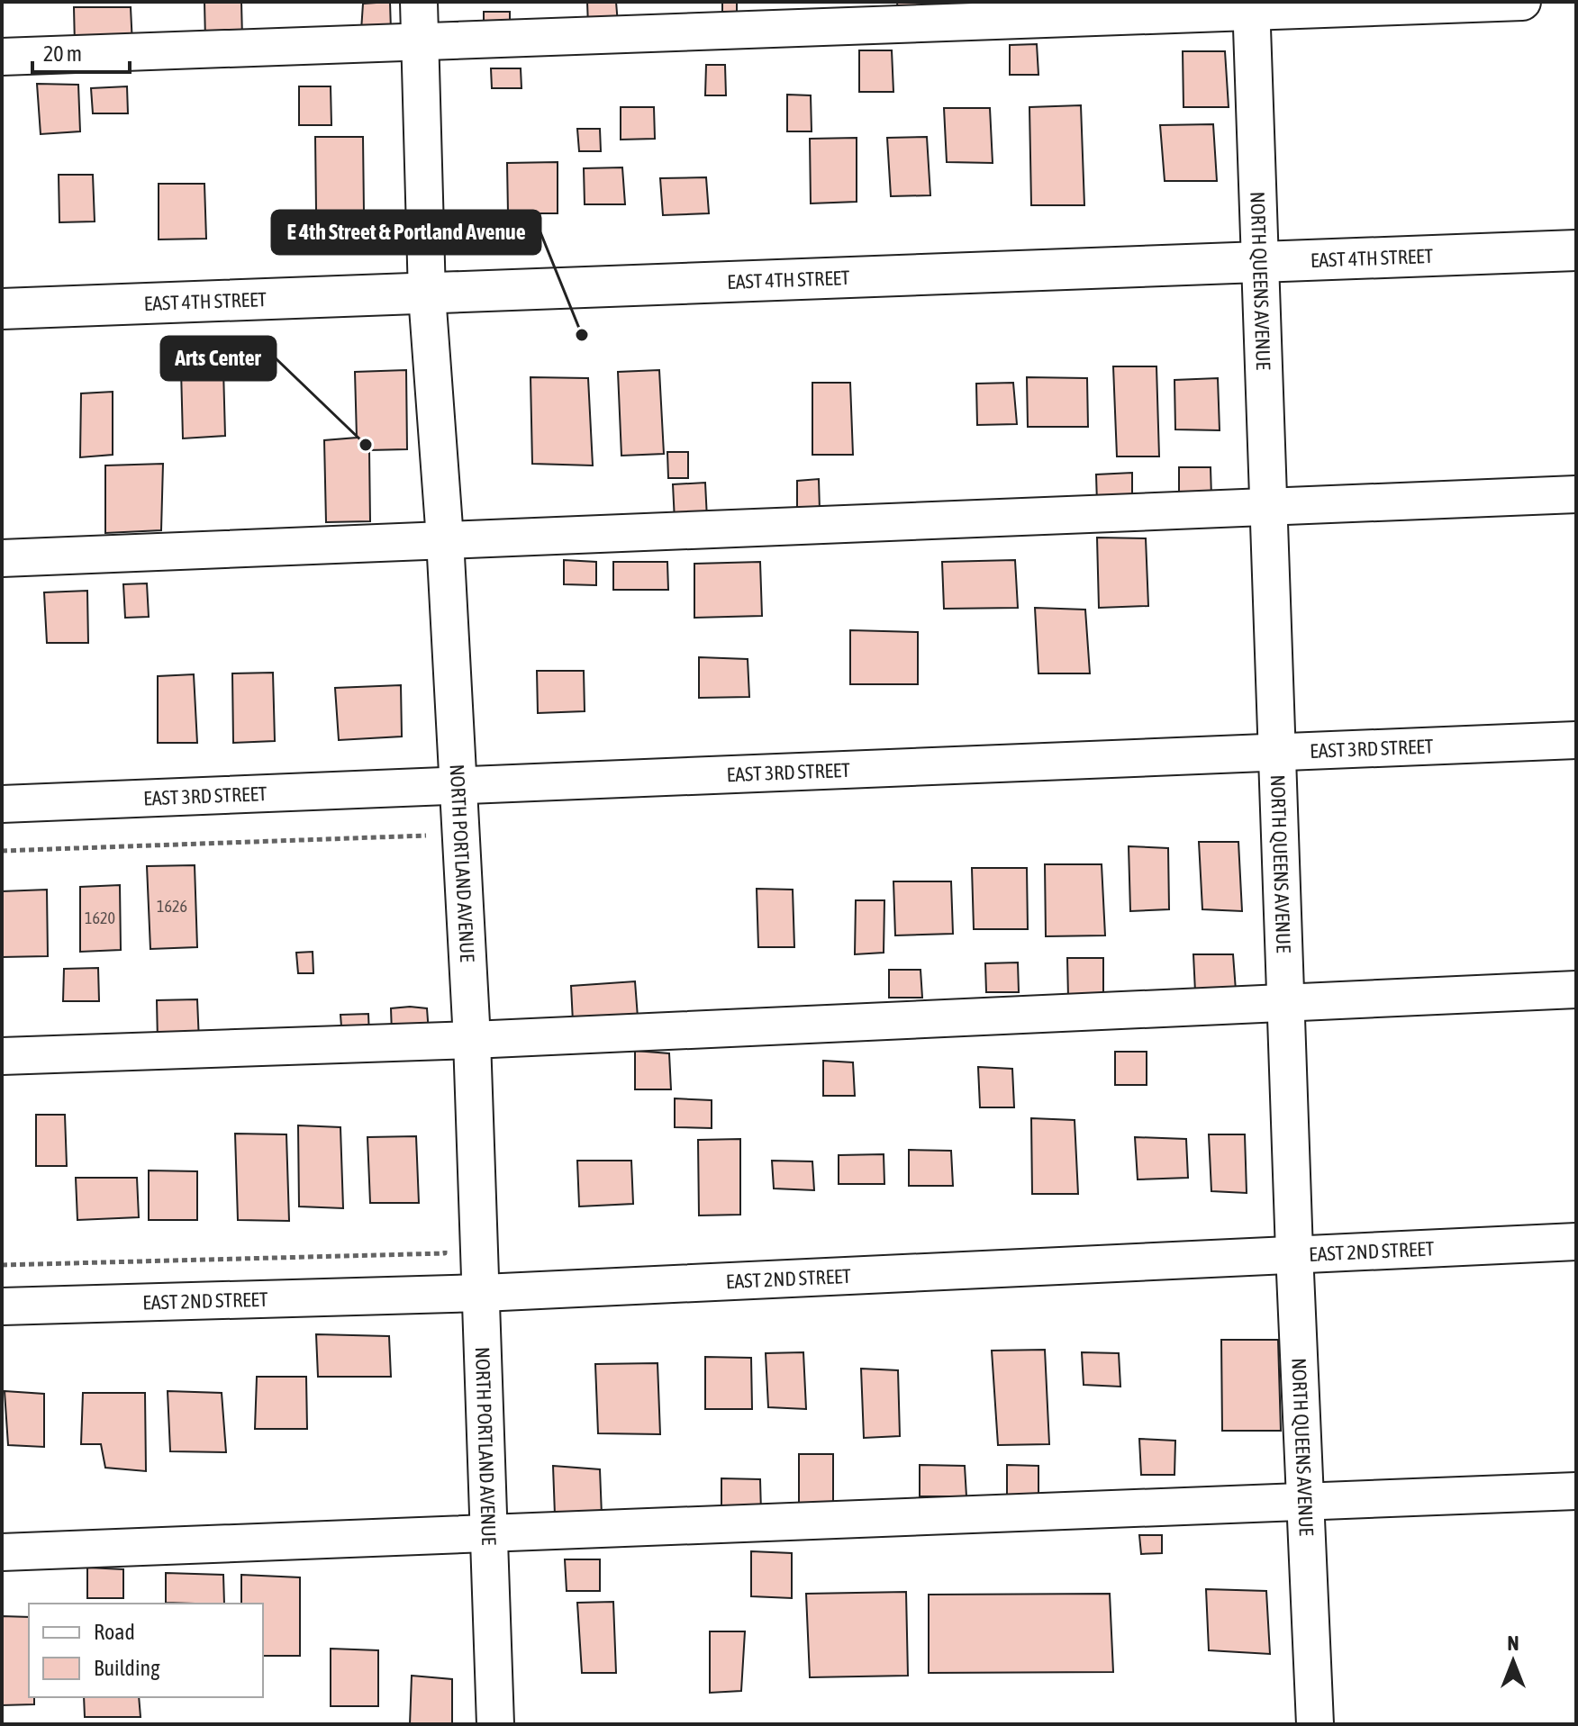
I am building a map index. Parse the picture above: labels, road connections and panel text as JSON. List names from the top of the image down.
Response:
{
  "streets": {
    "main road": ["EAST 4TH STREET"],
    "street": [
      "NORTH QUEENS AVENUE",
      "EAST 3RD STREET",
      "NORTH PORTLAND AVENUE",
      "EAST 2ND STREET"
    ]
  },
  "crossings": [
    ["EAST 4TH STREET", "NORTH QUEENS AVENUE"],
    ["EAST 4TH STREET", "NORTH PORTLAND AVENUE"],
    ["NORTH QUEENS AVENUE", "EAST 3RD STREET"],
    ["NORTH QUEENS AVENUE", "EAST 2ND STREET"],
    ["EAST 3RD STREET", "NORTH PORTLAND AVENUE"],
    ["NORTH PORTLAND AVENUE", "EAST 2ND STREET"]
  ],
  "places": ["E 4th Street & Portland Avenue", "Arts Center"],
  "house_numbers": ["1626", "1620"],
  "legend": ["Road", "Building"],
  "scale_bar": "20 m",
  "north": "top"
}
